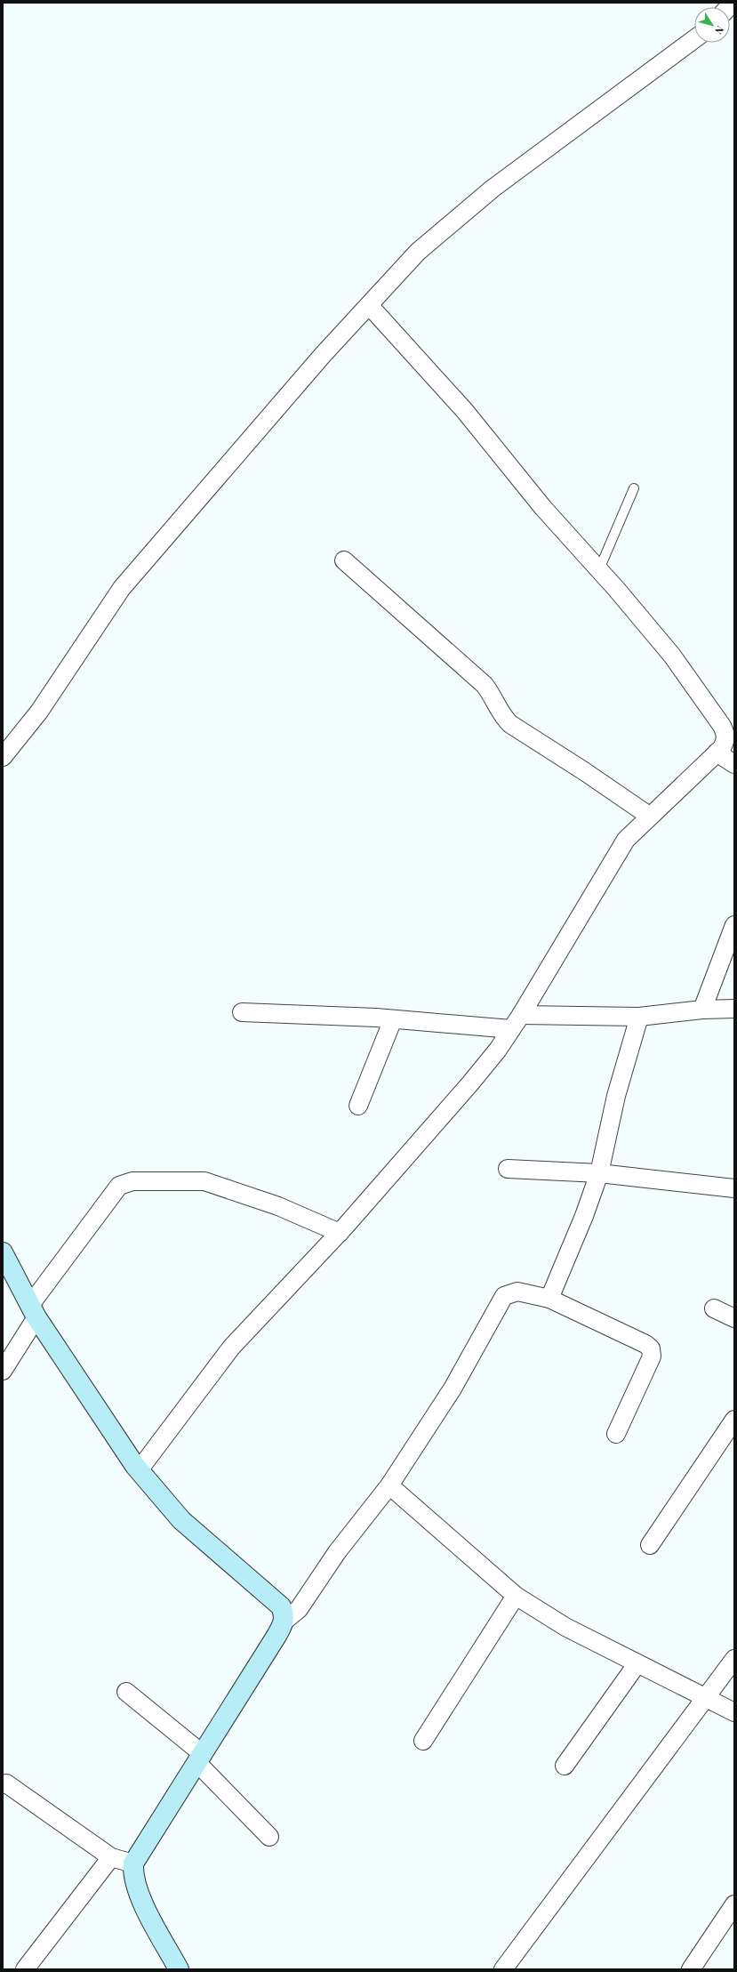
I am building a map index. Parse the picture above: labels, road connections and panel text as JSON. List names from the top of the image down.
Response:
{
  "north": "bottom right"
}
